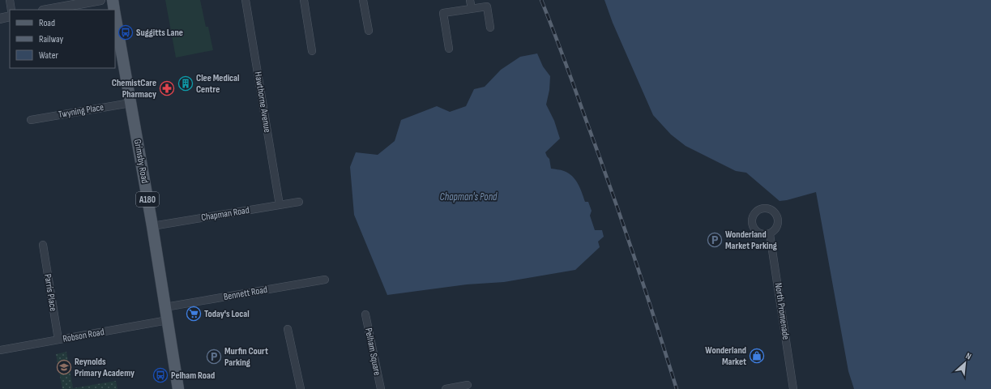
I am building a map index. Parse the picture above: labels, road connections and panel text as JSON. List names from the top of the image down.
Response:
{
  "streets": {
    "main road": ["Grimsby Road", "A180"],
    "street": [
      "Hawthorne Avenue",
      "Twyning Place",
      "Chapman Road",
      "Parris Place",
      "Bennett Road",
      "North Promenade",
      "Robson Road",
      "Pelham Square"
    ]
  },
  "crossings": [
    ["Hawthorne Avenue", "Chapman Road"],
    ["Twyning Place", "Grimsby Road"],
    ["Grimsby Road", "Chapman Road"],
    ["Grimsby Road", "Bennett Road"],
    ["Grimsby Road", "Robson Road"],
    ["Parris Place", "Robson Road"]
  ],
  "water": ["Chapman's Pond"],
  "places": {
    "bus stop": ["Suggitts Lane", "Pelham Road"],
    "building": ["Clee Medical Centre"],
    "pharmacy": ["ChemistCare Pharmacy"],
    "parking": ["Wonderland Market Parking", "Murfin Court Parking"],
    "supermarket": ["Today's Local"],
    "shop": ["Wonderland Market"],
    "school or university": ["Reynolds Primary Academy"]
  },
  "legend": ["Road", "Railway", "Water"],
  "north": "top right"
}
